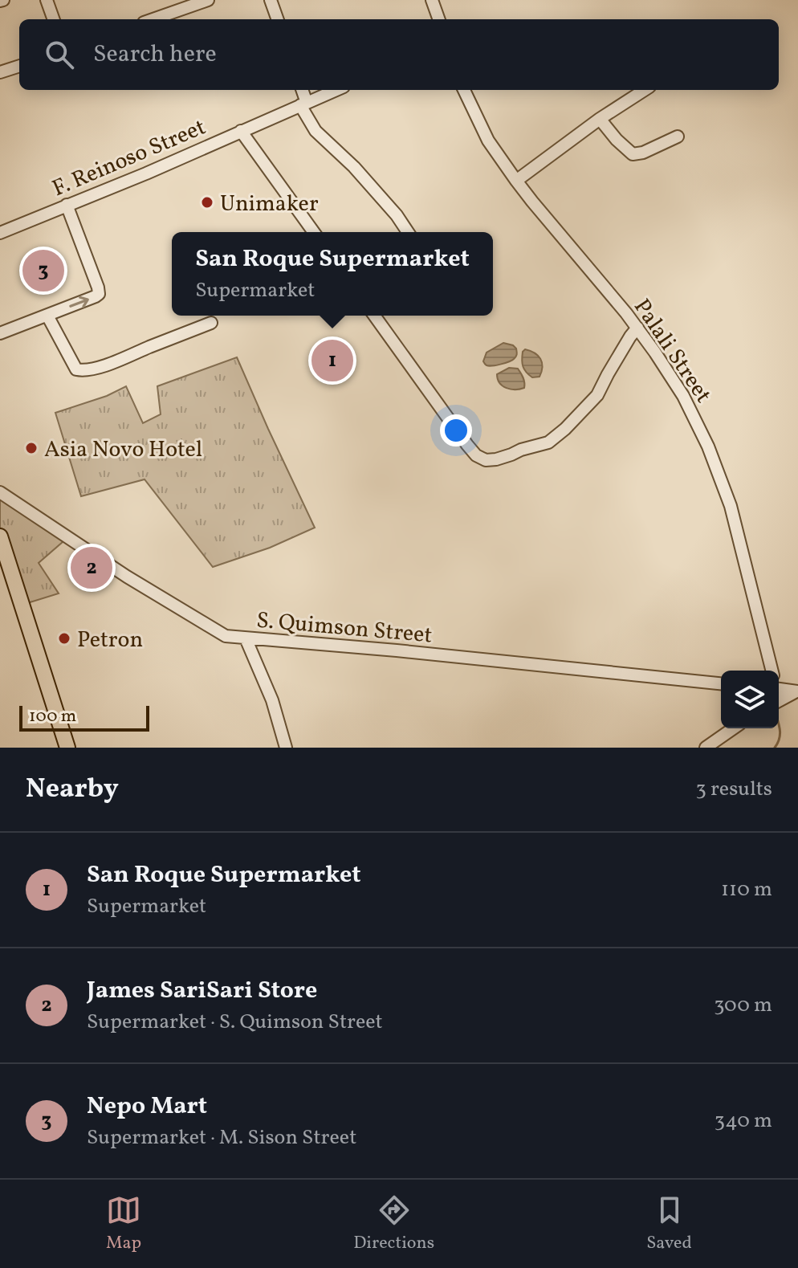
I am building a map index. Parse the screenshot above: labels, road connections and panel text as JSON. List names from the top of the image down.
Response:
{
  "streets": {
    "street": ["F. Reinoso Street", "Palali Street", "S. Quimson Street"]
  },
  "places": ["Unimaker", "Asia Novo Hotel", "Petron"],
  "scale_bar": "100 m",
  "page": {
    "search": "Search here",
    "popup": ["San Roque Supermarket", "Supermarket"],
    "pins": ["3", "1", "2"],
    "scale": "100 m",
    "heading": ["Nearby", "3 results"],
    "list": [
      {
        "mark": "1",
        "name": "San Roque Supermarket",
        "note": "Supermarket",
        "value": "110 m"
      },
      {
        "mark": "2",
        "name": "James SariSari Store",
        "note": "Supermarket · S. Quimson Street",
        "value": "300 m"
      },
      {
        "mark": "3",
        "name": "Nepo Mart",
        "note": "Supermarket · M. Sison Street",
        "value": "340 m"
      }
    ],
    "nav": ["Map", "Directions", "Saved"]
  }
}
